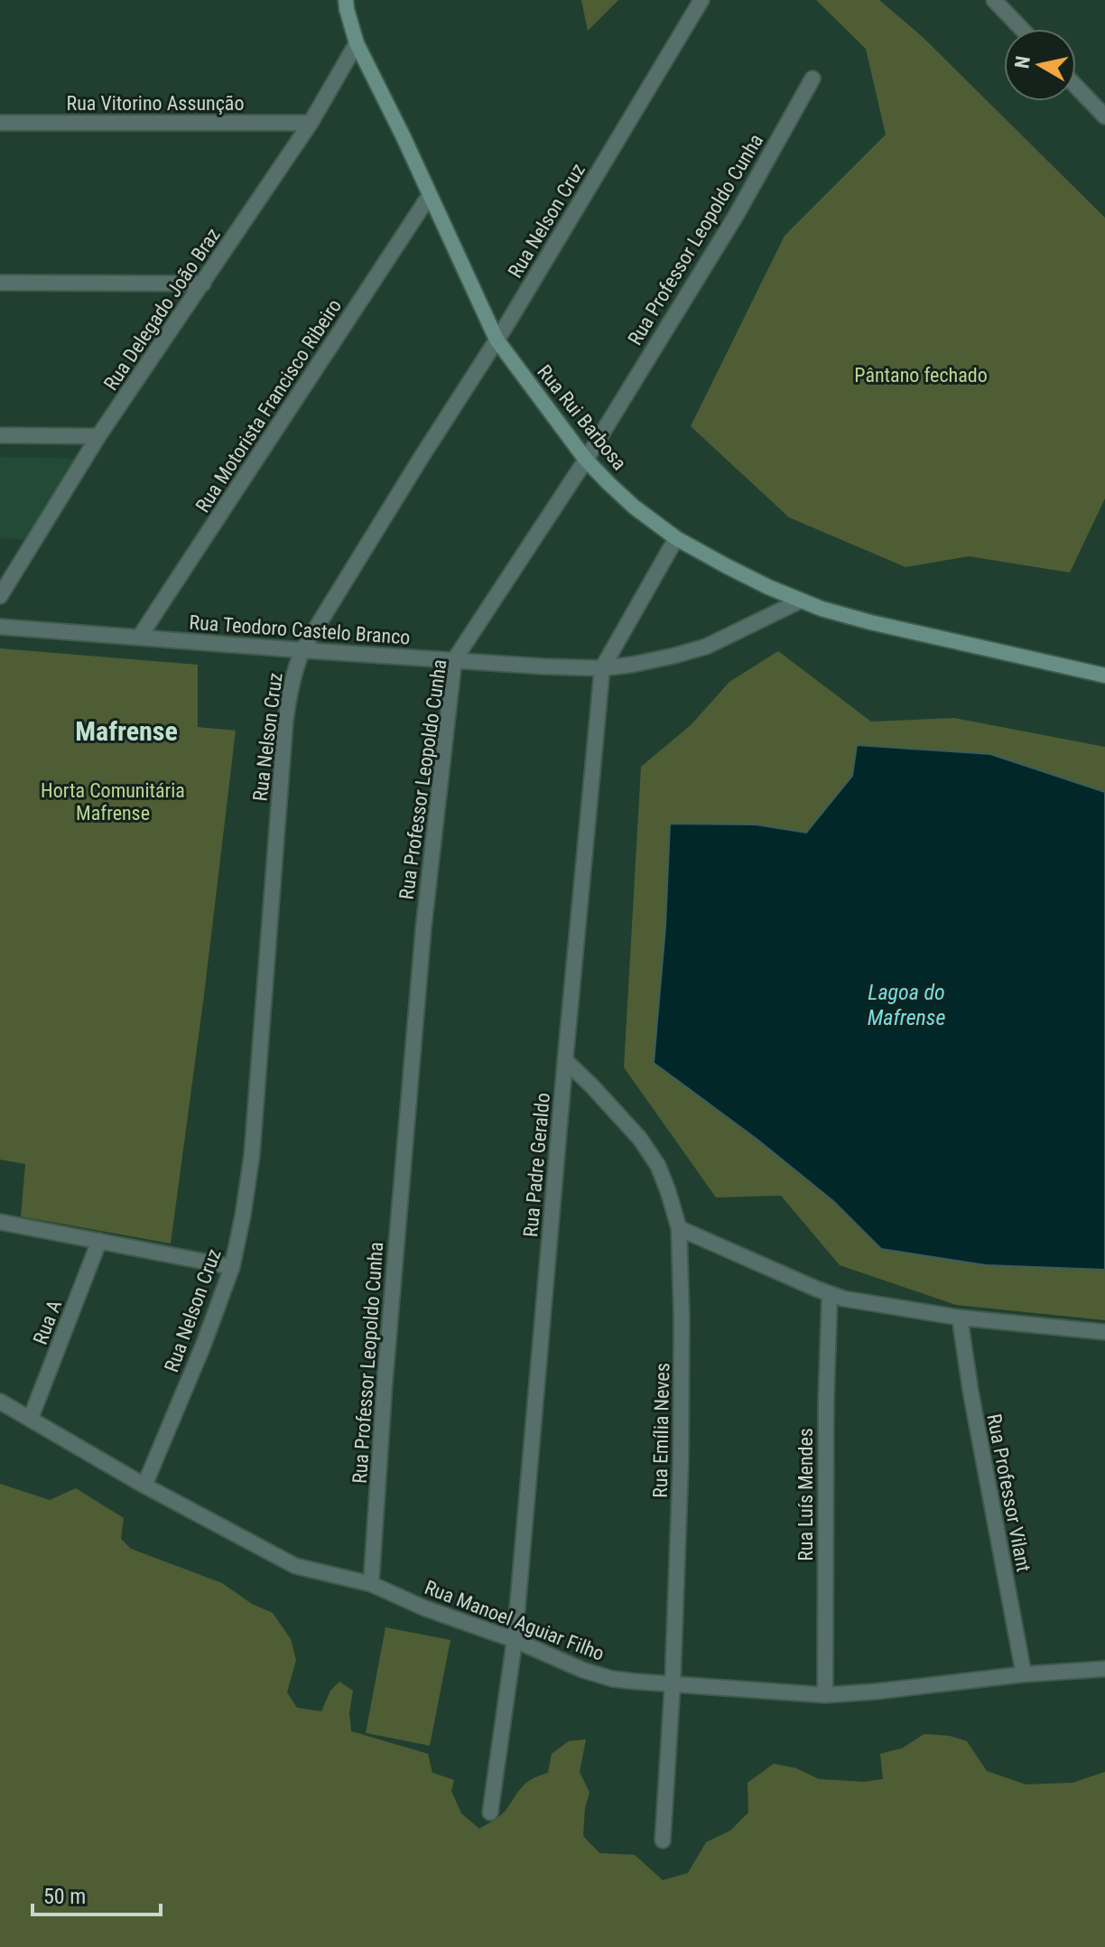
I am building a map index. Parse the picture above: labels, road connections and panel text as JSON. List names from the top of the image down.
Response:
{
  "streets": {
    "street": [
      "Rua Vitorino Assunção",
      "Rua Nelson Cruz",
      "Rua Professor Leopoldo Cunha",
      "Rua Delegado João Braz",
      "Rua Motorista Francisco Ribeiro",
      "Rua Rui Barbosa",
      "Rua Teodoro Castelo Branco",
      "Rua Padre Geraldo",
      "Rua A",
      "Rua Emília Neves",
      "Rua Professor Vilant",
      "Rua Luís Mendes",
      "Rua Manoel Aguiar Filho"
    ]
  },
  "crossings": [
    ["Rua Vitorino Assunção", "Rua Delegado João Braz"],
    ["Rua Nelson Cruz", "Rua Rui Barbosa"],
    ["Rua Nelson Cruz", "Rua Teodoro Castelo Branco"],
    ["Rua Nelson Cruz", "Rua Manoel Aguiar Filho"],
    ["Rua Professor Leopoldo Cunha", "Rua Rui Barbosa"],
    ["Rua Professor Leopoldo Cunha", "Rua Teodoro Castelo Branco"],
    ["Rua Professor Leopoldo Cunha", "Rua Manoel Aguiar Filho"],
    ["Rua Delegado João Braz", "Rua Rui Barbosa"],
    ["Rua Motorista Francisco Ribeiro", "Rua Rui Barbosa"],
    ["Rua Motorista Francisco Ribeiro", "Rua Teodoro Castelo Branco"],
    ["Rua Rui Barbosa", "Rua Teodoro Castelo Branco"],
    ["Rua Rui Barbosa", "Rua Padre Geraldo"],
    ["Rua Teodoro Castelo Branco", "Rua Padre Geraldo"],
    ["Rua Padre Geraldo", "Rua Emília Neves"],
    ["Rua Padre Geraldo", "Rua Manoel Aguiar Filho"],
    ["Rua A", "Rua Manoel Aguiar Filho"],
    ["Rua Emília Neves", "Rua Manoel Aguiar Filho"],
    ["Rua Professor Vilant", "Rua Manoel Aguiar Filho"],
    ["Rua Luís Mendes", "Rua Manoel Aguiar Filho"]
  ],
  "districts": ["Mafrense"],
  "water": ["Lagoa do Mafrense"],
  "parks": ["Pântano fechado", "Horta Comunitária Mafrense"],
  "scale_bar": "50 m",
  "north": "left"
}
